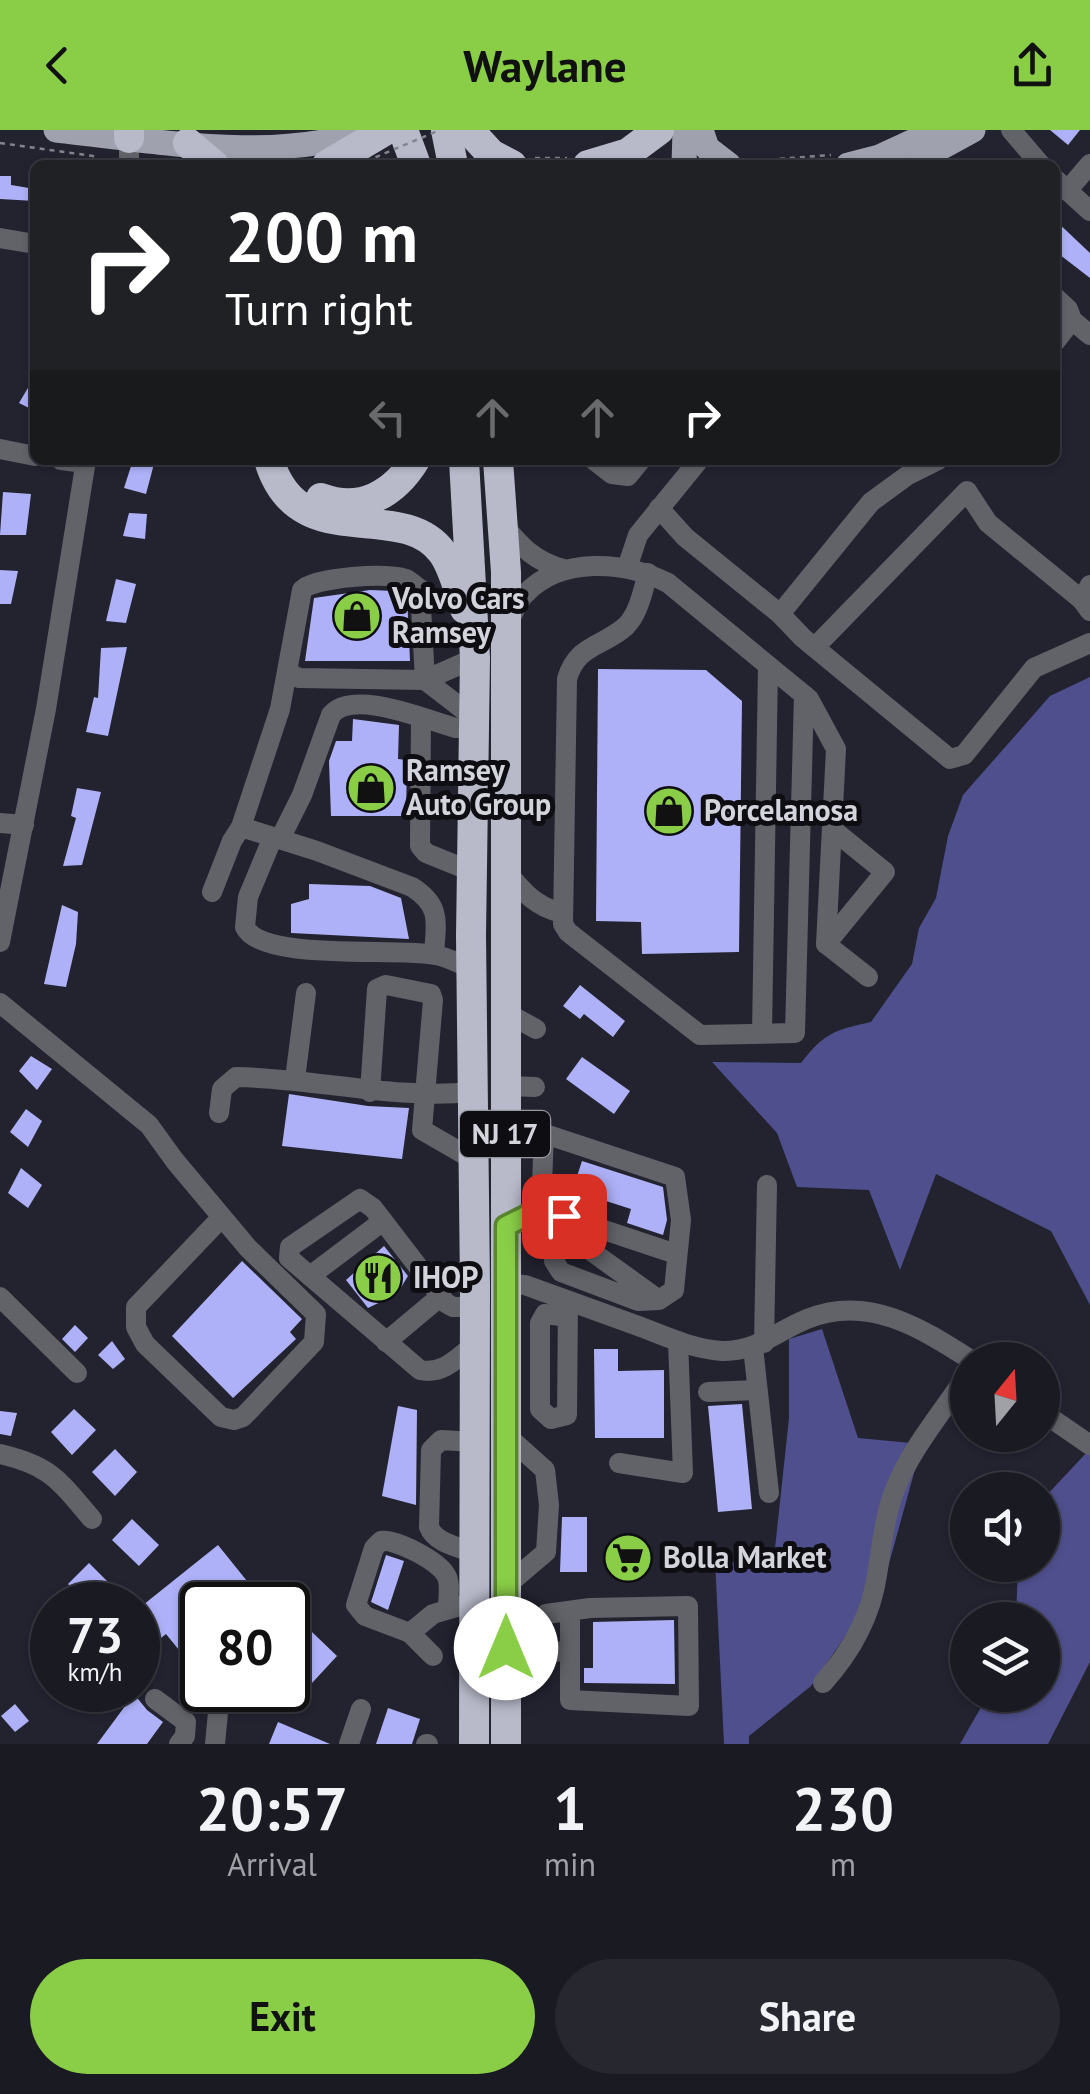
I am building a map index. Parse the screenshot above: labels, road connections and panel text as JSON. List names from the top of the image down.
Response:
{
  "streets": {
    "highway": ["NJ 17"]
  },
  "places": {
    "shop": ["Volvo Cars Ramsey", "Ramsey Auto Group", "Porcelanosa"],
    "restaurant": ["IHOP"],
    "supermarket": ["Bolla Market"]
  },
  "north": "top",
  "page": {
    "header": "Waylane",
    "turn": ["200 m", "Turn right"],
    "speed": "73 km/h",
    "limit": "80",
    "eta": [
      "20:57",
      "Arrival",
      "1",
      "min",
      "230",
      "m"
    ],
    "buttons": ["Exit", "Share"]
  }
}
